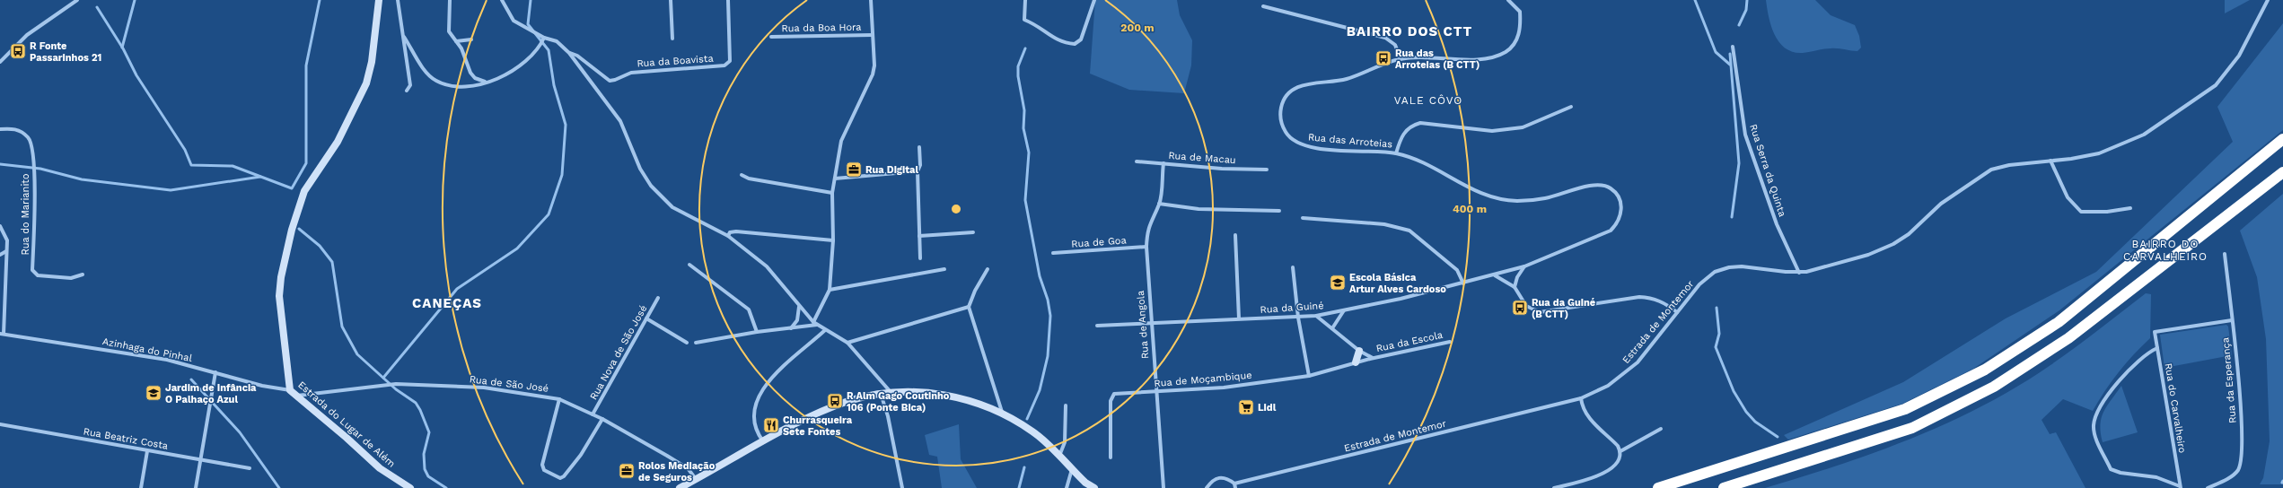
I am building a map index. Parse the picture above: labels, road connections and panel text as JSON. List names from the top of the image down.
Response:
{
  "streets": {
    "street": [
      "Rua da Boa Hora",
      "Rua da Boavista",
      "Rua das Arroteias",
      "Rua de Macau",
      "Rua Serra da Quinta",
      "Rua do Marianito",
      "Rua de Goa",
      "Rua da Guiné",
      "Estrada de Montemor",
      "Rua de Angola",
      "Rua da Escola",
      "Azinhaga do Pinhal",
      "Rua Nova de São José",
      "Rua de Moçambique",
      "Rua da Esperança",
      "Rua de São José",
      "Rua do Carvalheiro",
      "Estrada do Lugar de Além",
      "Rua Beatriz Costa"
    ]
  },
  "crossings": [
    ["Rua das Arroteias", "Rua da Guiné"],
    ["Rua de Macau", "Rua de Angola"],
    ["Rua Serra da Quinta", "Estrada de Montemor"],
    ["Rua de Goa", "Rua de Angola"],
    ["Rua da Guiné", "Rua de Angola"],
    ["Rua da Guiné", "Rua da Escola"],
    ["Rua de Angola", "Rua de Moçambique"],
    ["Rua da Escola", "Rua de Moçambique"],
    ["Azinhaga do Pinhal", "Estrada do Lugar de Além"],
    ["Rua Nova de São José", "Rua de São José"],
    ["Rua da Esperança", "Rua do Carvalheiro"],
    ["Rua de São José", "Estrada do Lugar de Além"]
  ],
  "districts": [
    "BAIRRO DOS CTT",
    "VALE CÔVO",
    "BAIRRO DO CARVALHEIRO",
    "CANEÇAS"
  ],
  "places": {
    "bus stop": [
      "R Fonte Passarinhos 21",
      "Rua das Arroteias (B CTT)",
      "Rua da Guiné (B CTT)",
      "R Alm Gago Coutinho 106 (Ponte Bica)"
    ],
    "office": ["Rua Digital", "Rolos Mediação de Seguros"],
    "school or university": ["Escola Básica Artur Alves Cardoso", "Jardim de Infância O Palhaço Azul"],
    "supermarket": ["Lidl"],
    "restaurant": ["Churrasqueira Sete Fontes"]
  },
  "rings": ["200 m", "400 m"]
}
